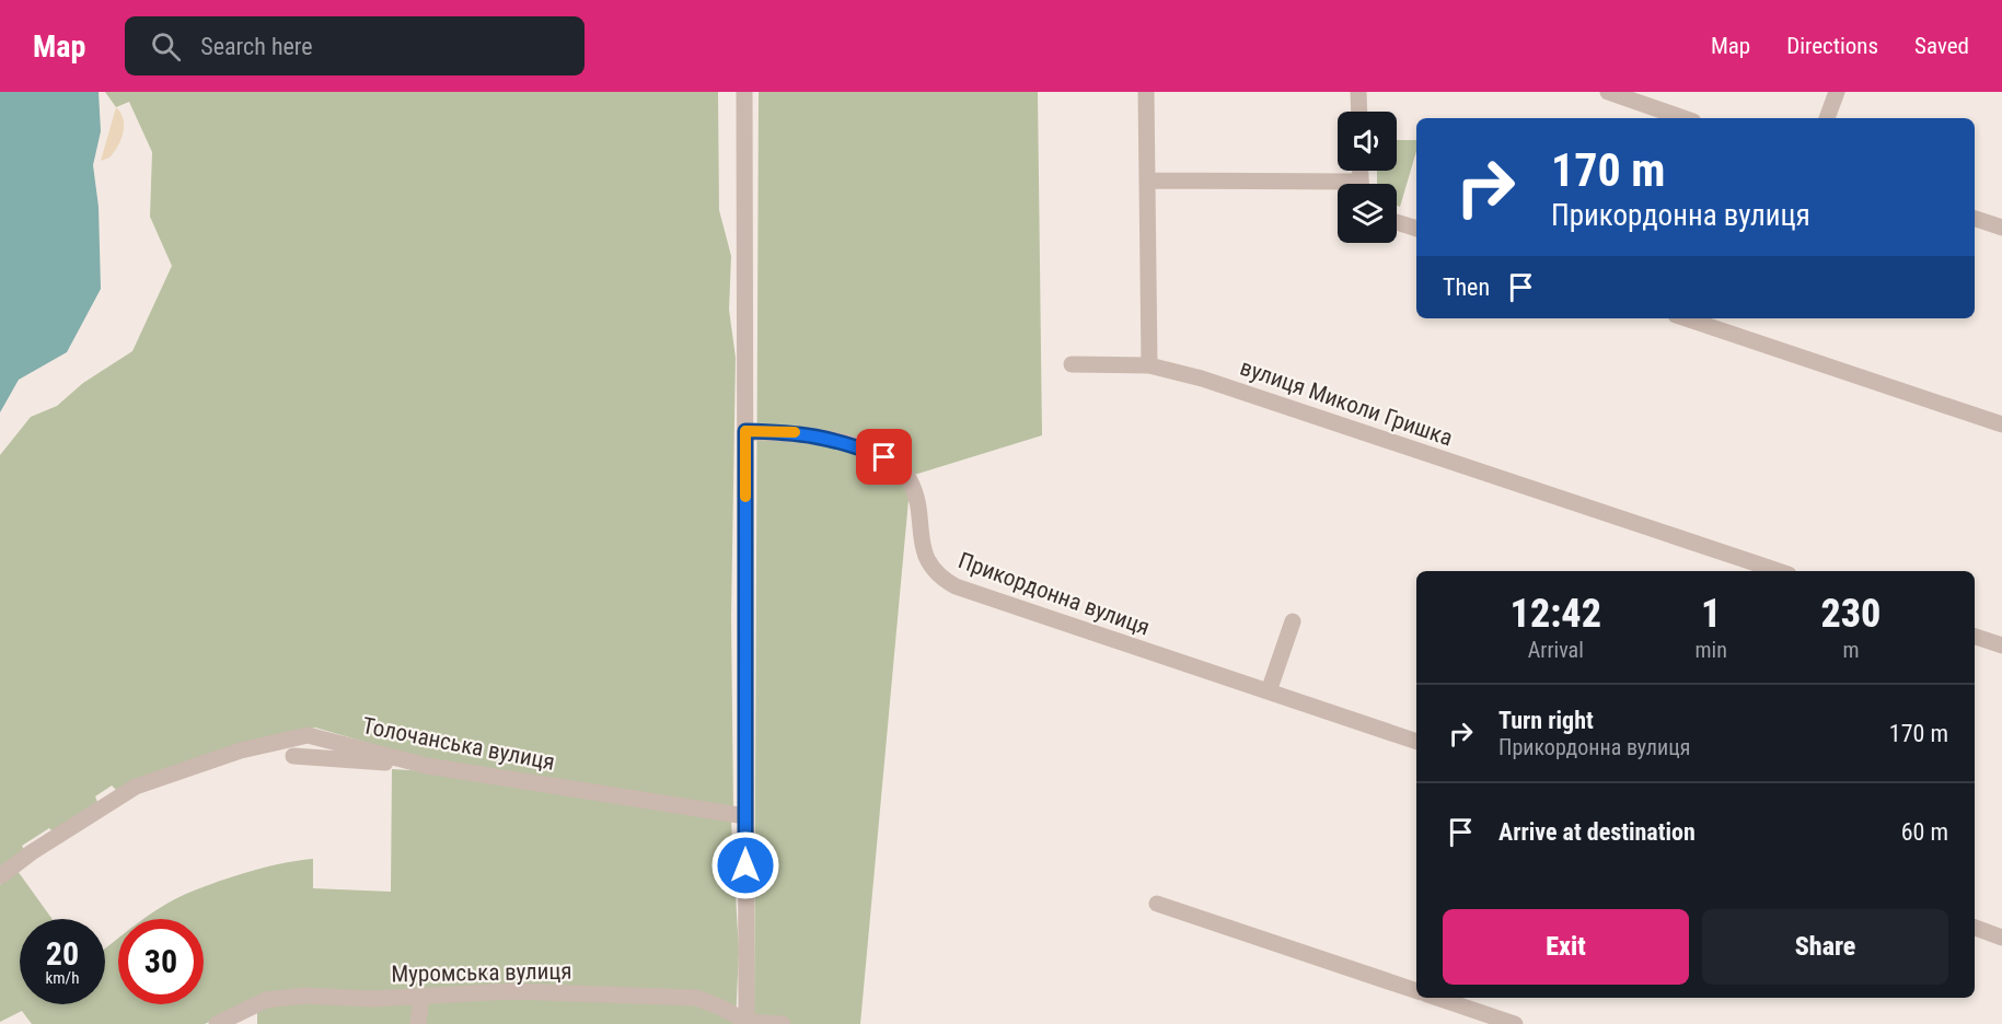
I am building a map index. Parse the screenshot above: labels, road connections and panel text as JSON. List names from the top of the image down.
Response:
{
  "streets": {
    "street": [
      "вулиця Миколи Гришка",
      "Прикордонна вулиця",
      "Толочанська вулиця",
      "Муромська вулиця"
    ]
  },
  "page": {
    "header": "Map",
    "search": "Search here",
    "nav": ["Map", "Directions", "Saved"],
    "turn": ["170 m", "Прикордонна вулиця"],
    "then": "Then",
    "eta": [
      "12:42",
      "Arrival",
      "1",
      "min",
      "230",
      "m"
    ],
    "list": [
      {
        "name": "Turn right",
        "note": "Прикордонна вулиця",
        "value": "170 m"
      },
      {
        "name": "Arrive at destination",
        "value": "60 m"
      }
    ],
    "buttons": ["Exit", "Share"],
    "speed": "20 km/h",
    "limit": "30"
  }
}
